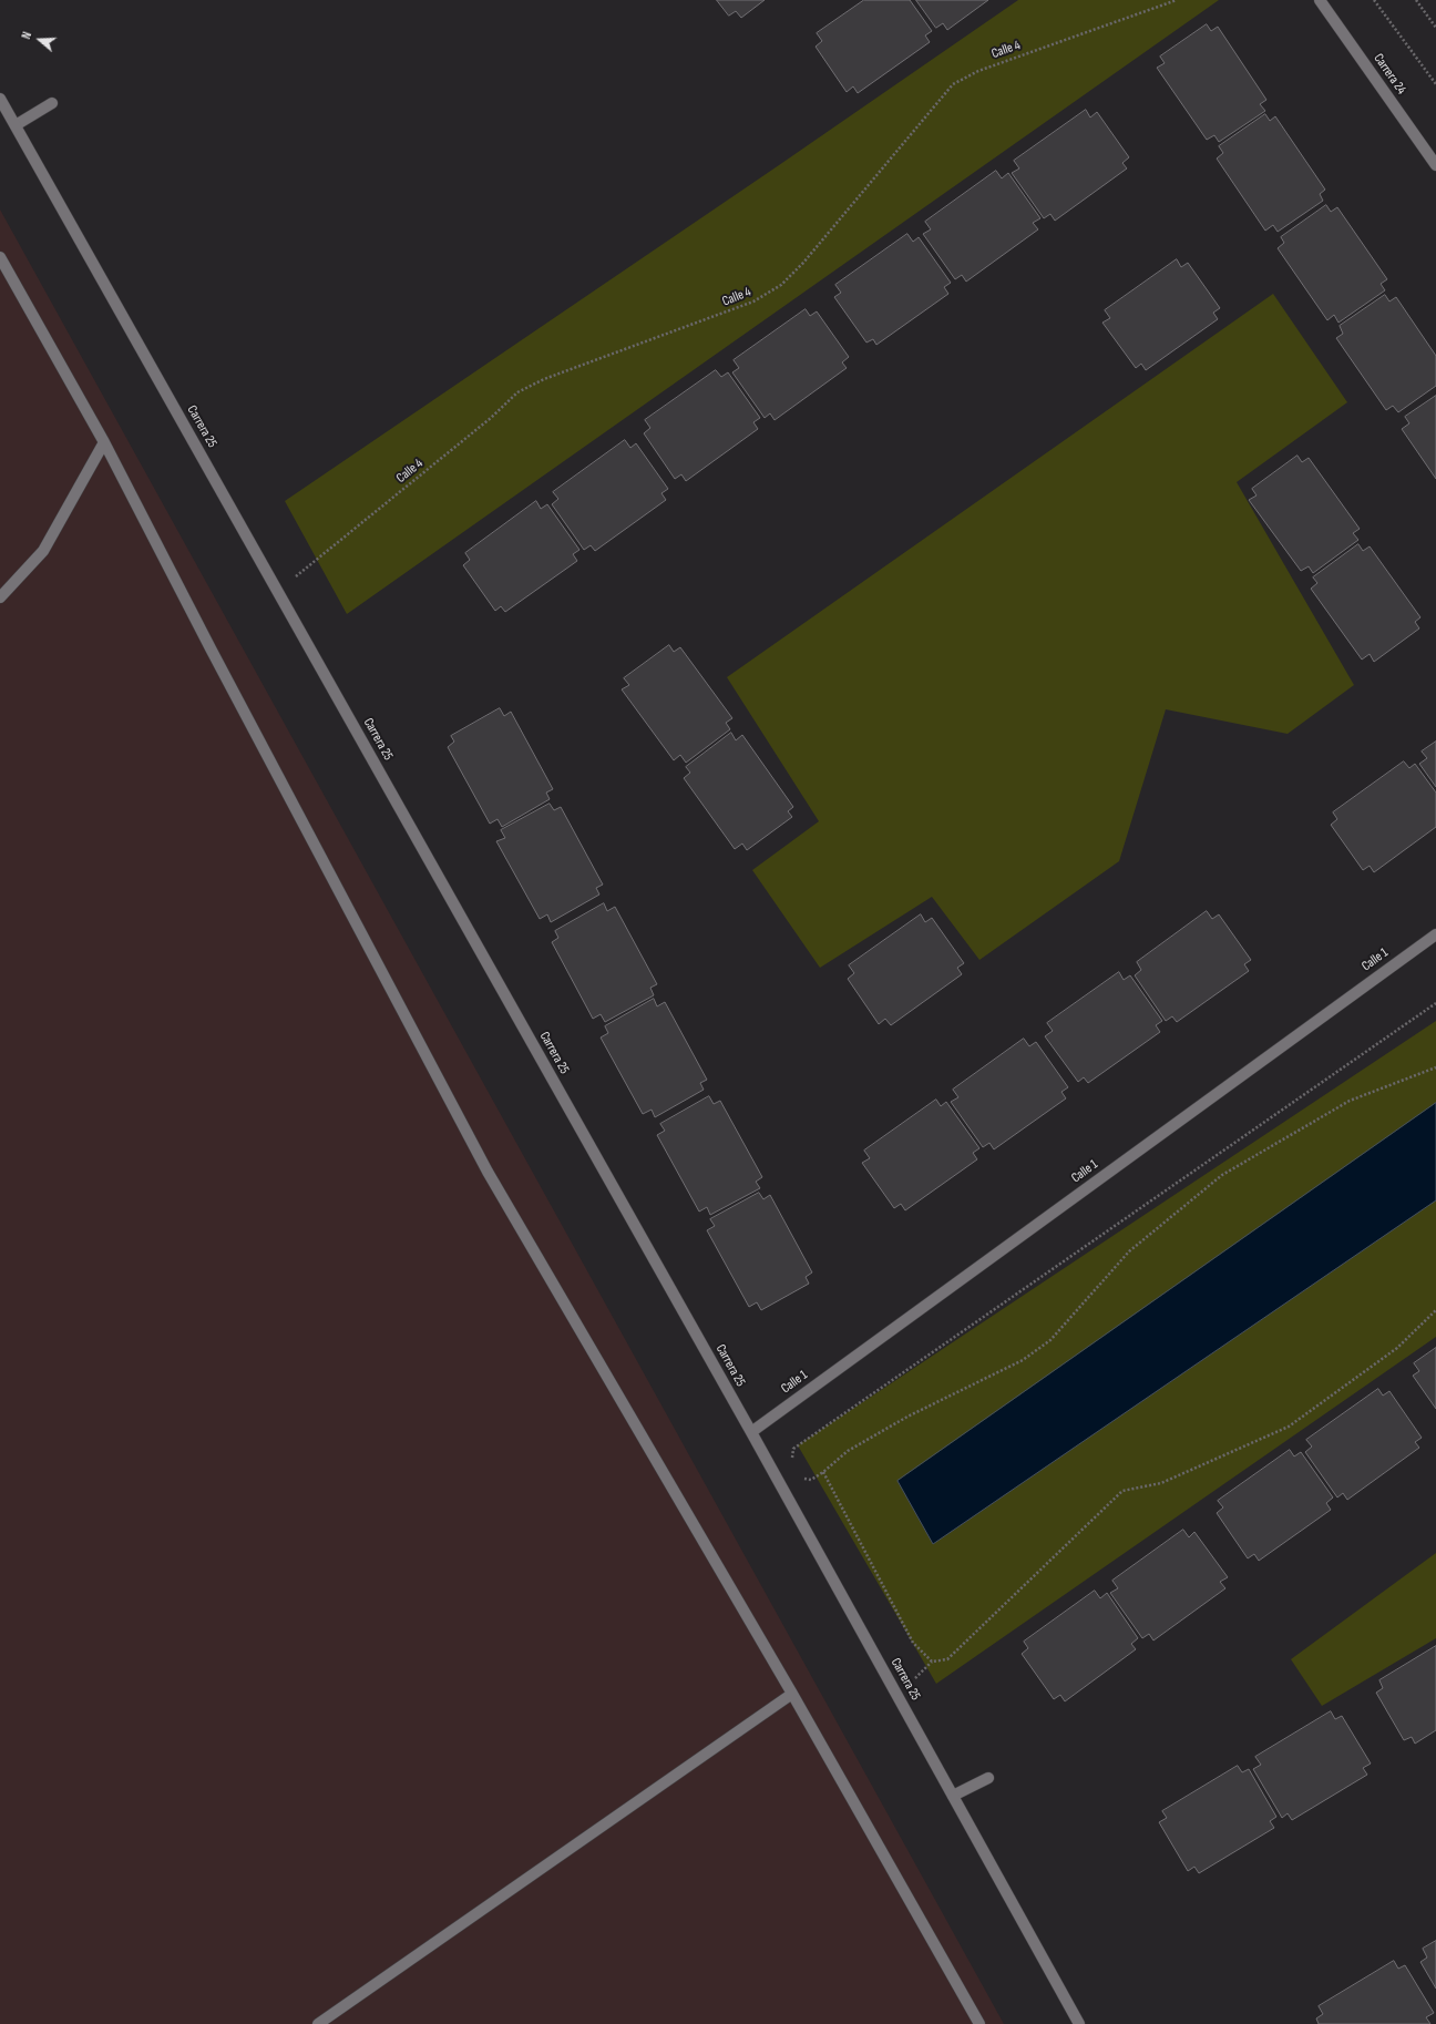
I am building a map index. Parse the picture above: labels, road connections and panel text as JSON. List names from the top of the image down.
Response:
{
  "streets": {
    "street": ["Carrera 24", "Carrera 25", "Calle 1"],
    "path": ["Calle 4"]
  },
  "crossings": [
    ["Calle 4", "Carrera 25"],
    ["Carrera 25", "Calle 1"]
  ],
  "north": "left"
}
